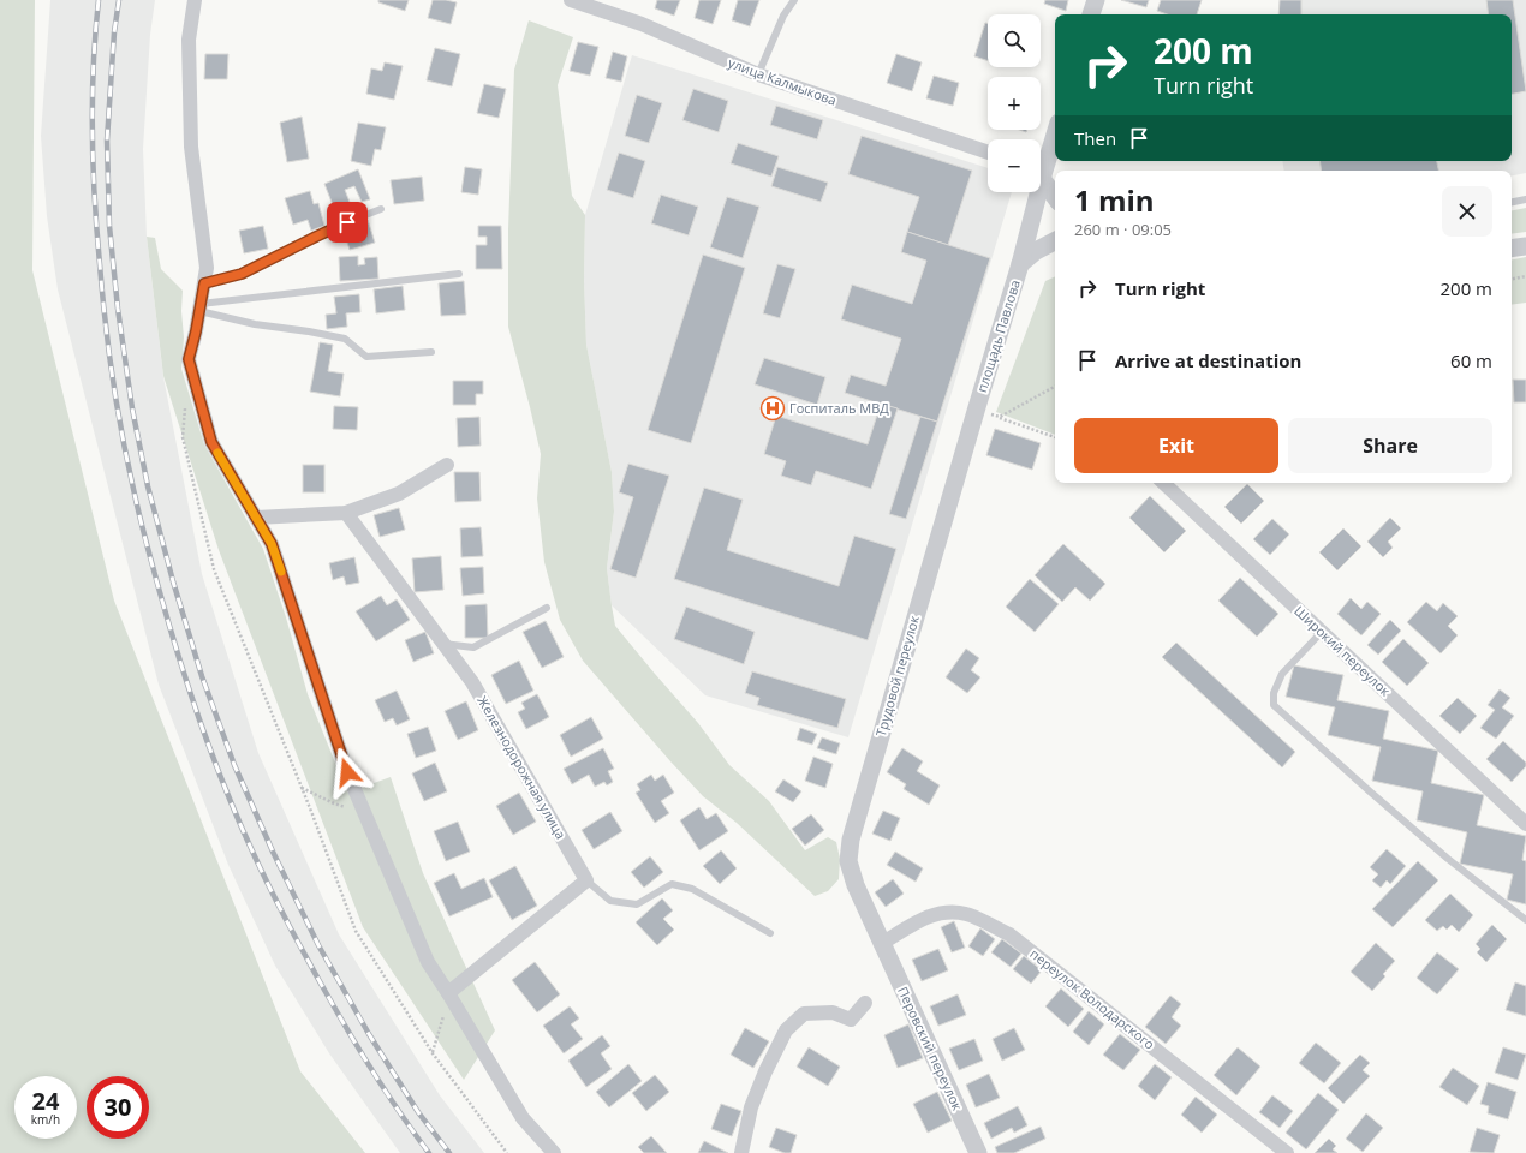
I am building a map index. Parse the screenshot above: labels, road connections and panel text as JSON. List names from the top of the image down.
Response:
{
  "streets": {
    "street": [
      "улица Калмыкова",
      "площадь Павлова",
      "Широкий переулок",
      "Трудовой переулок",
      "Железнодорожная улица",
      "переулок Володарского",
      "Перовский переулок"
    ]
  },
  "crossings": [
    ["площадь Павлова", "Трудовой переулок"],
    ["Трудовой переулок", "переулок Володарского"],
    ["Трудовой переулок", "Перовский переулок"],
    ["переулок Володарского", "Перовский переулок"]
  ],
  "places": {
    "hospital": ["Госпиталь МВД"]
  },
  "page": {
    "map_buttons": ["+", "−"],
    "turn": ["200 m", "Turn right"],
    "then": "Then",
    "heading": ["1 min", "260 m · 09:05"],
    "list": [
      {
        "name": "Turn right",
        "value": "200 m"
      },
      {
        "name": "Arrive at destination",
        "value": "60 m"
      }
    ],
    "buttons": ["Exit", "Share"],
    "speed": "24 km/h",
    "limit": "30"
  }
}
